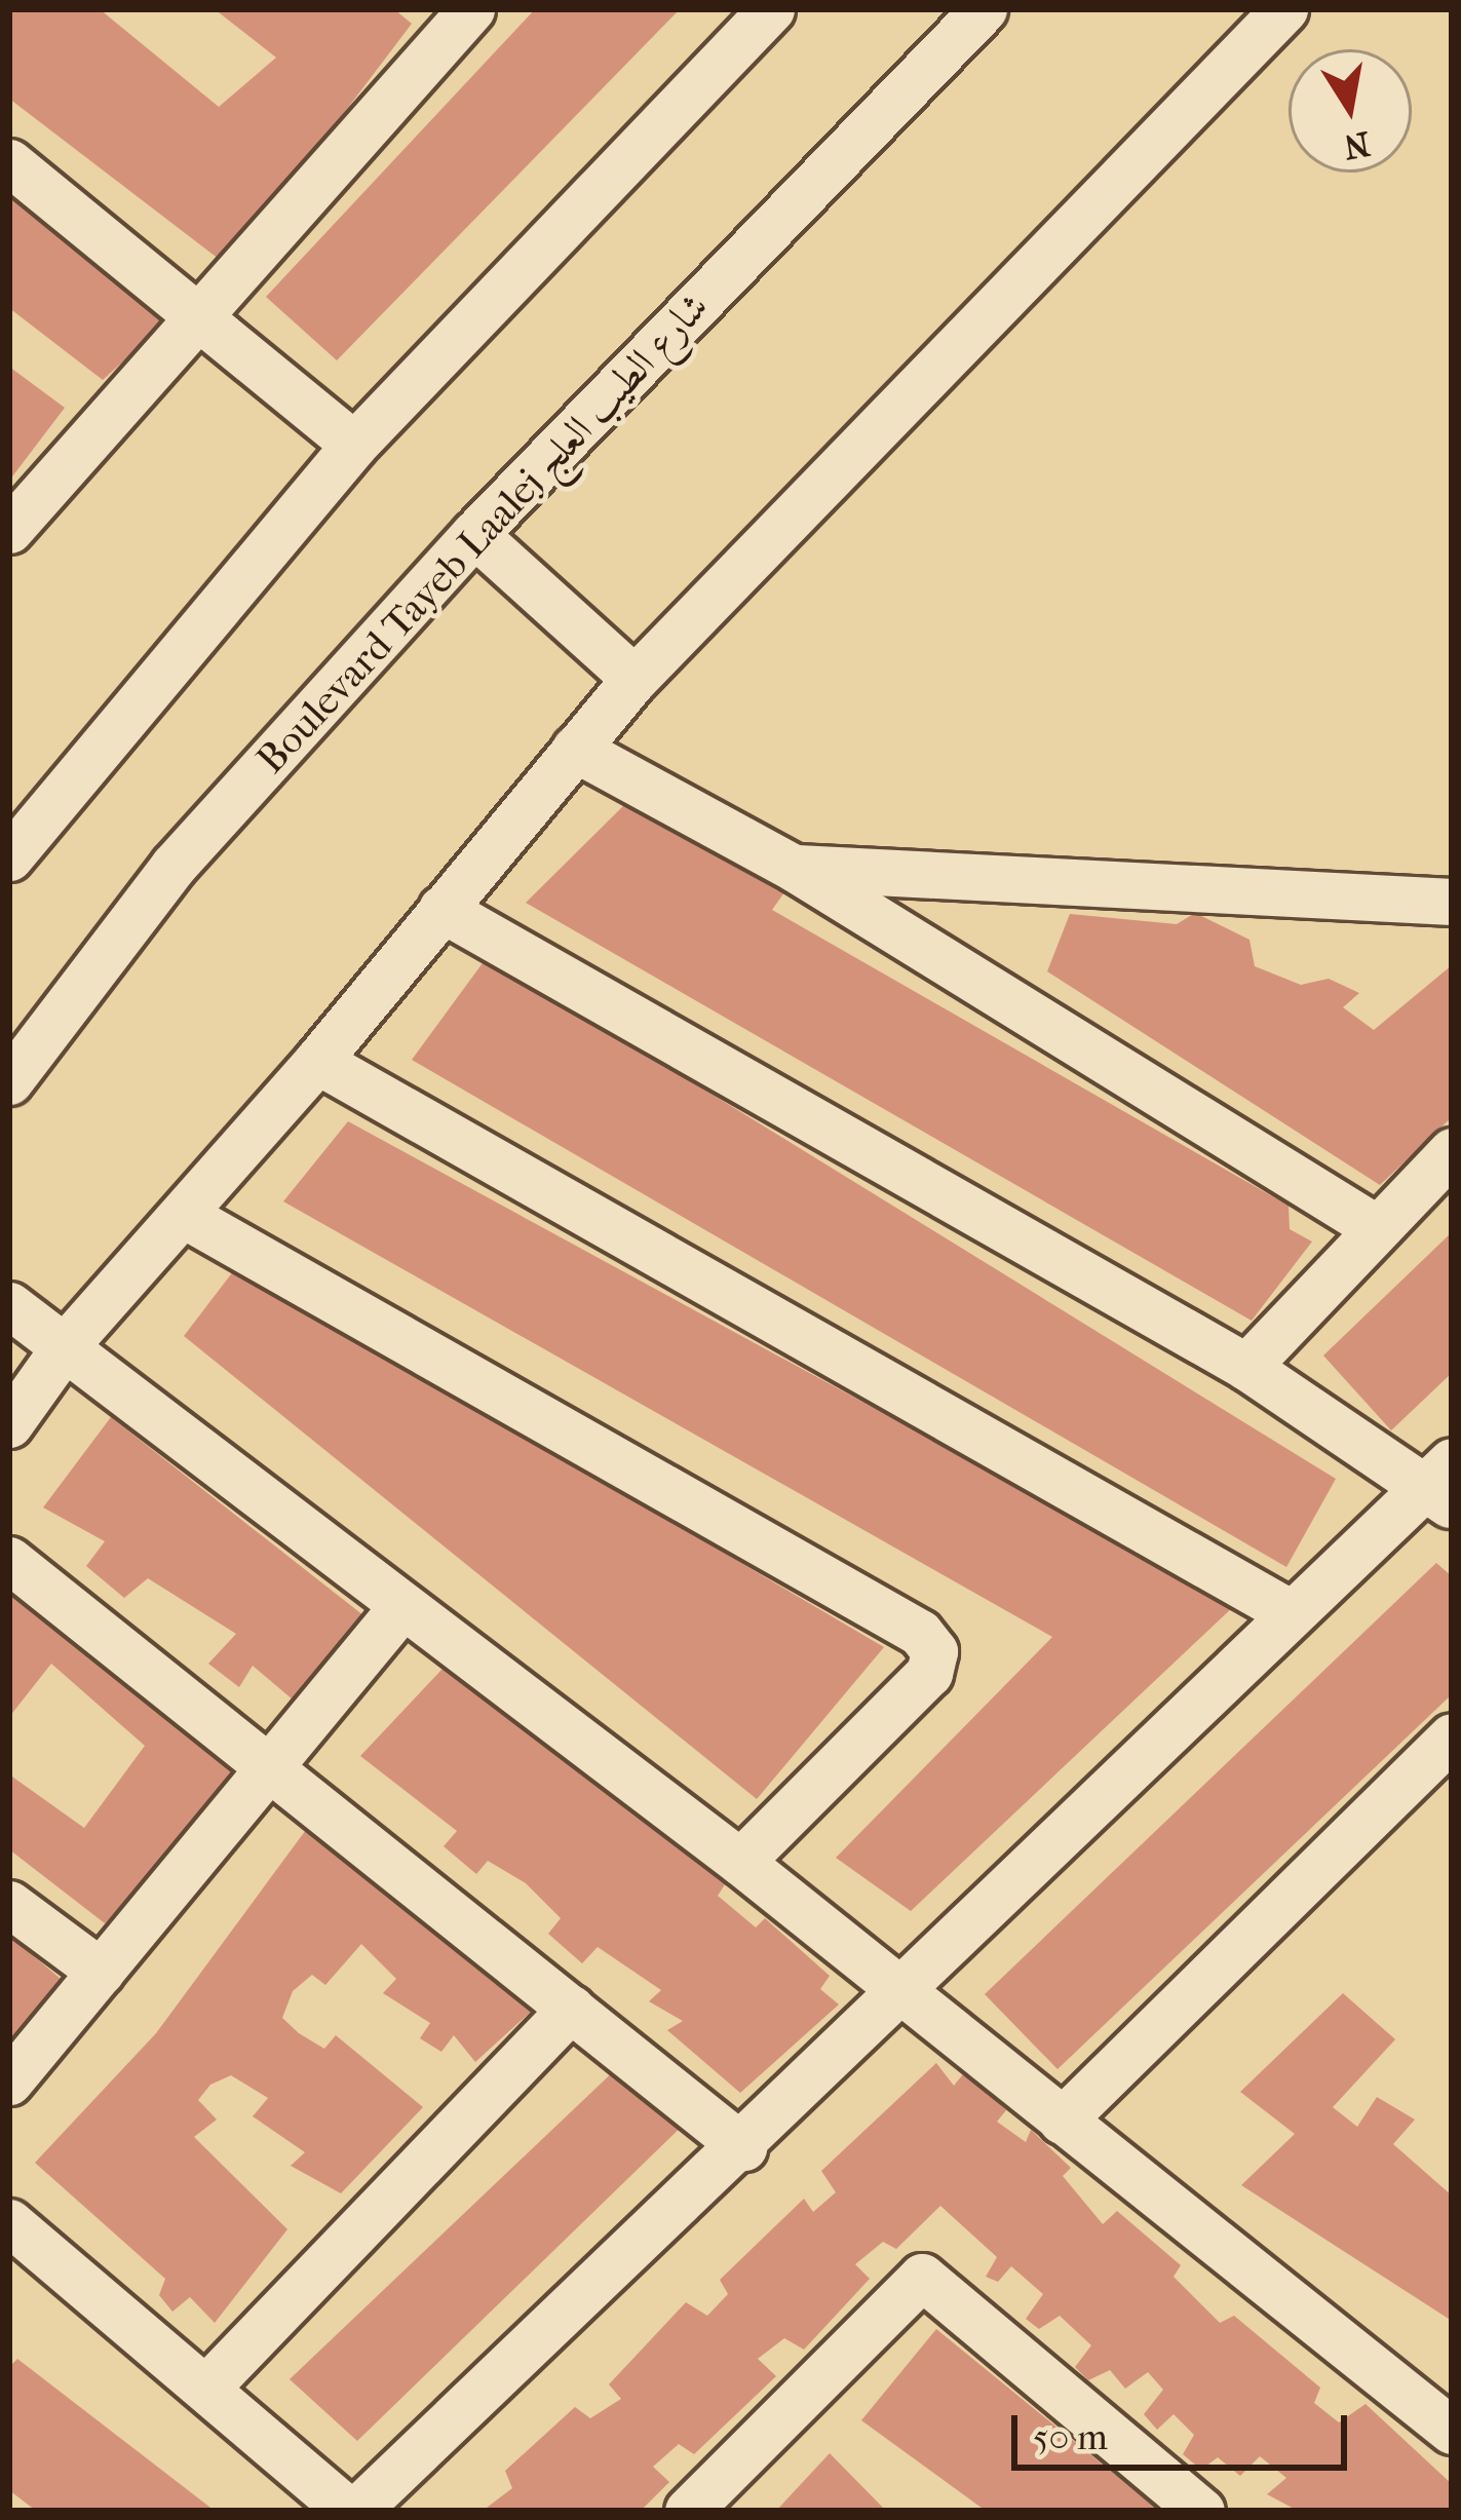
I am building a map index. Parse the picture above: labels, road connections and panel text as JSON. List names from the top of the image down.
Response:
{
  "streets": {
    "street": ["Boulevard Tayeb Laalej شارع الطيب العلج"]
  },
  "scale_bar": "50 m",
  "north": "bottom"
}
